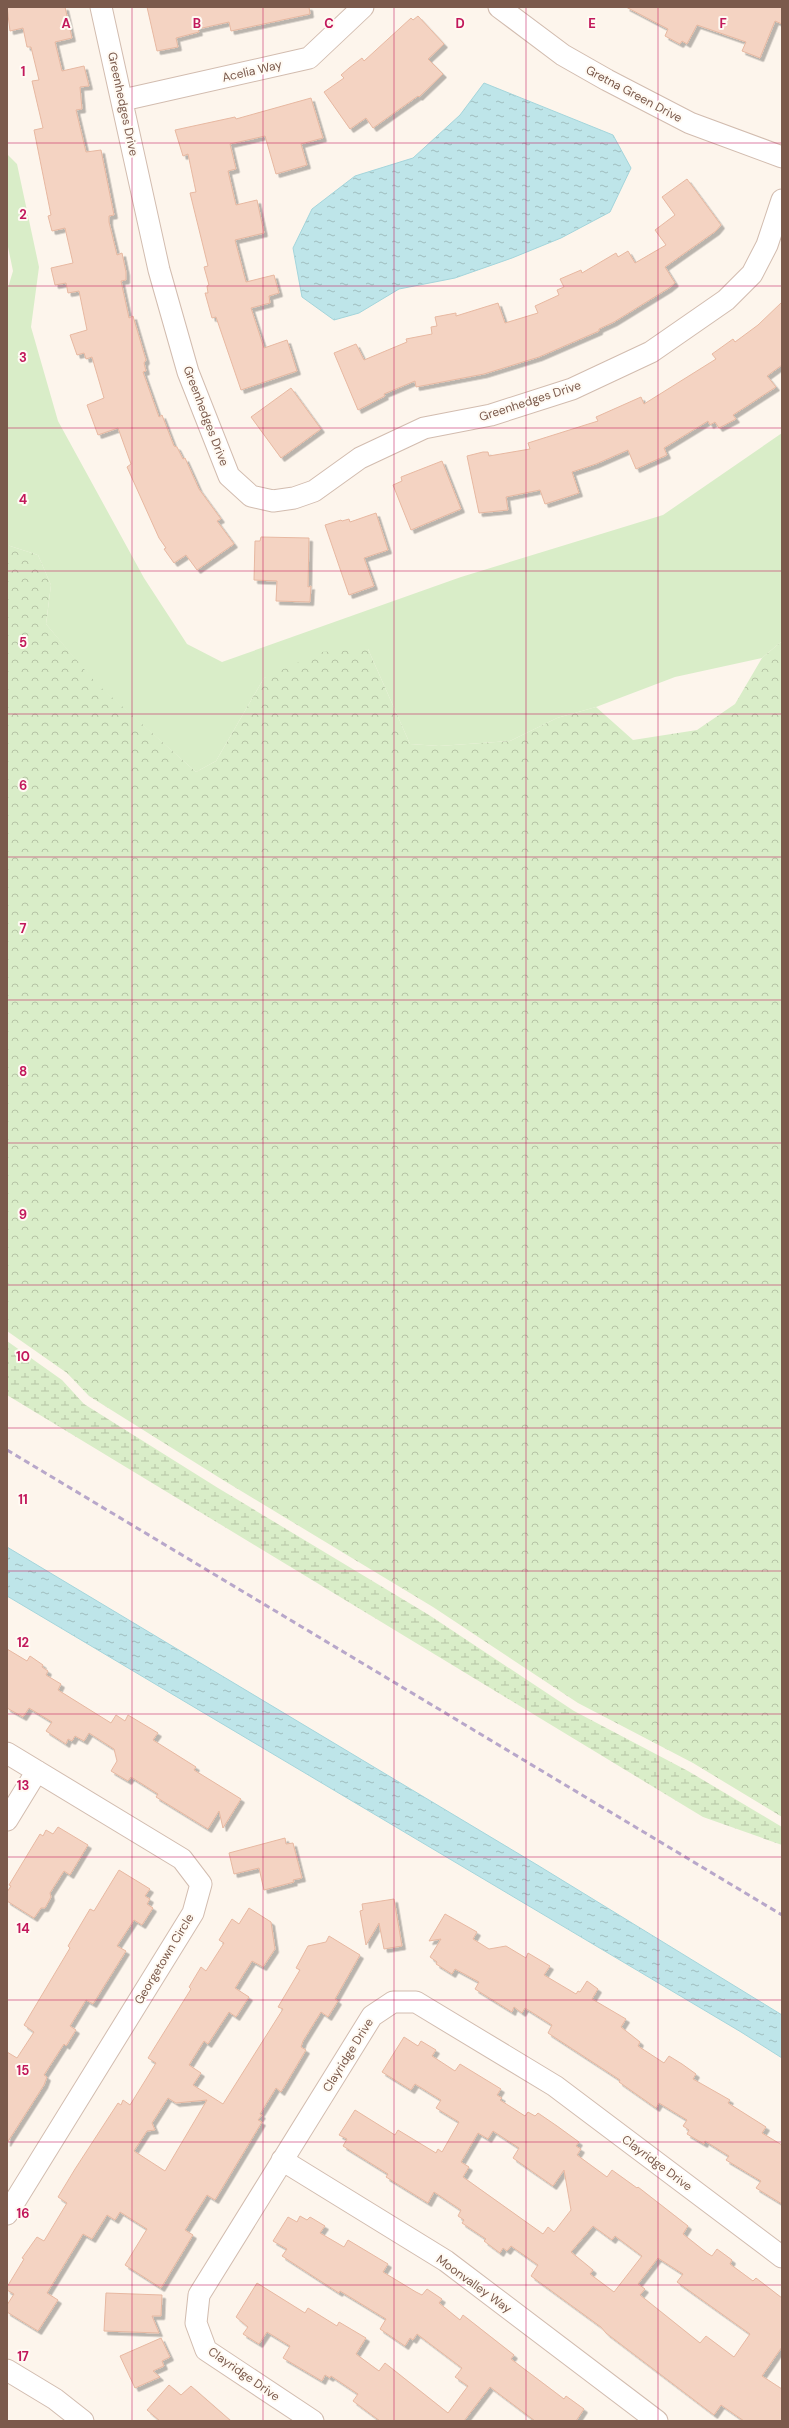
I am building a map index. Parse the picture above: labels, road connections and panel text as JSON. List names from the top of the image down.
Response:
{
  "streets": {
    "street": [
      "Acelia Way",
      "Gretna Green Drive",
      "Greenhedges Drive",
      "Georgetown Circle",
      "Clayridge Drive",
      "Moonvalley Way"
    ]
  },
  "crossings": [
    ["Acelia Way", "Greenhedges Drive"],
    ["Clayridge Drive", "Moonvalley Way"]
  ],
  "grid": {
    "columns": [
      "A",
      "B",
      "C",
      "D",
      "E",
      "F"
    ],
    "rows": [
      "1",
      "2",
      "3",
      "4",
      "5",
      "6",
      "7",
      "8",
      "9",
      "10",
      "11",
      "12",
      "13",
      "14",
      "15",
      "16",
      "17"
    ]
  }
}
